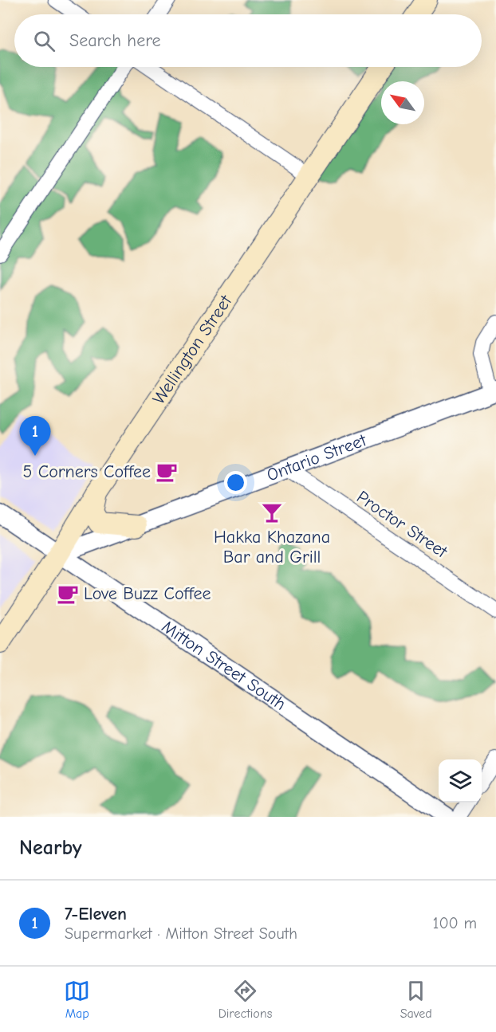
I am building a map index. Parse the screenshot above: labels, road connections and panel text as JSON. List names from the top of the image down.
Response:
{
  "streets": {
    "main road": ["Wellington Street"],
    "street": ["Ontario Street", "Proctor Street", "Mitton Street South"]
  },
  "crossings": [
    ["Wellington Street", "Ontario Street"],
    ["Wellington Street", "Mitton Street South"],
    ["Ontario Street", "Proctor Street"],
    ["Ontario Street", "Mitton Street South"]
  ],
  "places": {
    "cafe": ["5 Corners Coffee", "Love Buzz Coffee"],
    "bar": ["Hakka Khazana Bar and Grill"]
  },
  "north": "top left",
  "page": {
    "search": "Search here",
    "pins": "1",
    "heading": "Nearby",
    "list": [
      {
        "mark": "1",
        "name": "7-Eleven",
        "note": "Supermarket · Mitton Street South",
        "value": "100 m"
      }
    ],
    "nav": ["Map", "Directions", "Saved"]
  }
}
